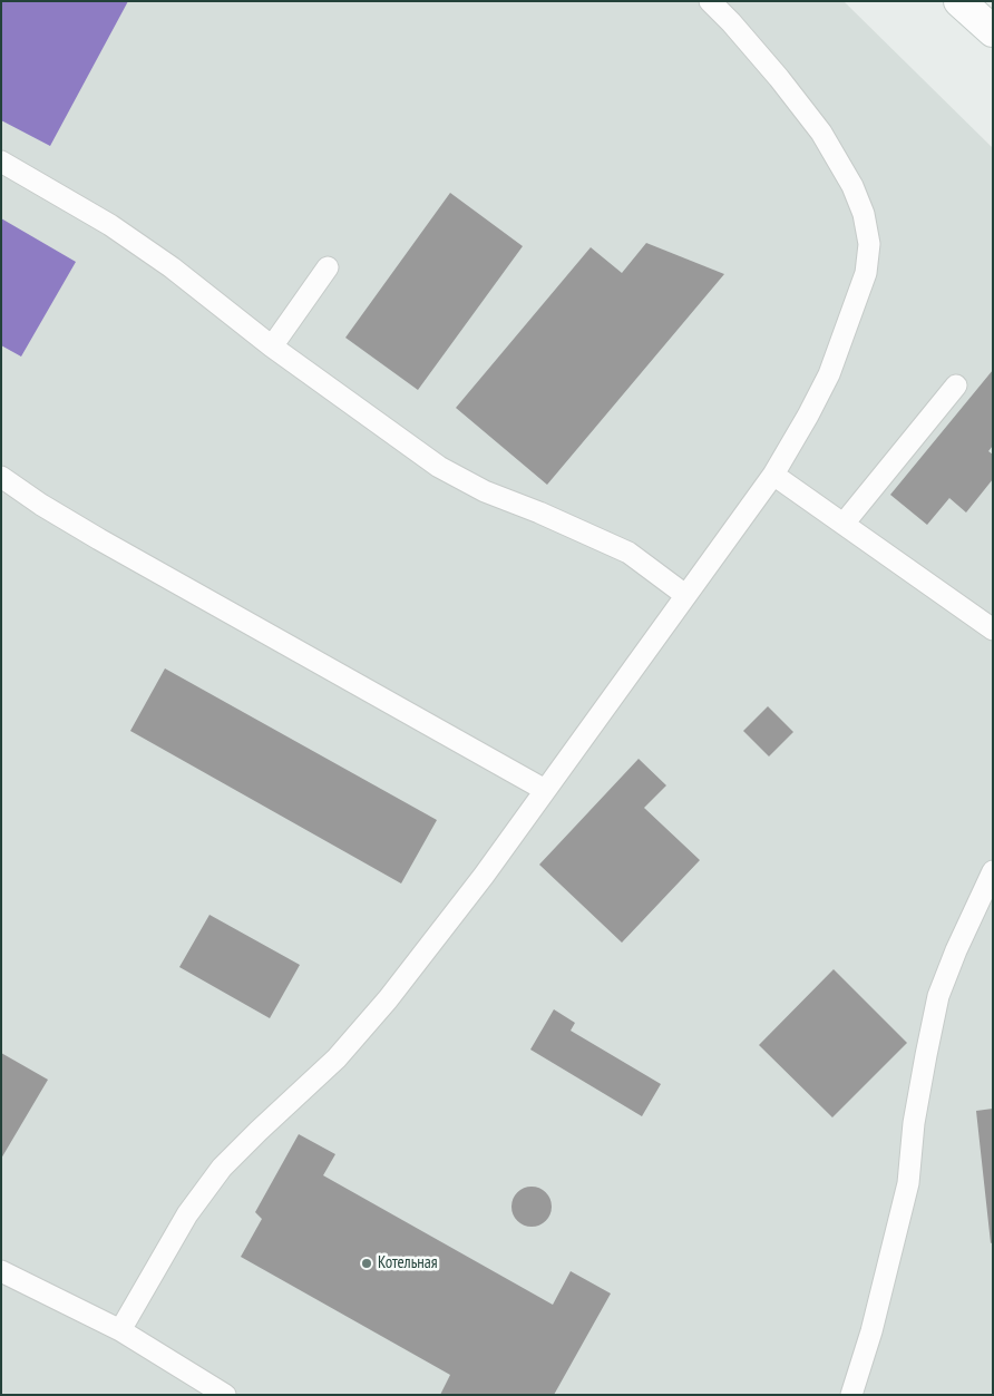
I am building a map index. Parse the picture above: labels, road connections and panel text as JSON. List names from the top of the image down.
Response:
{
  "places": ["Котельная"]
}
